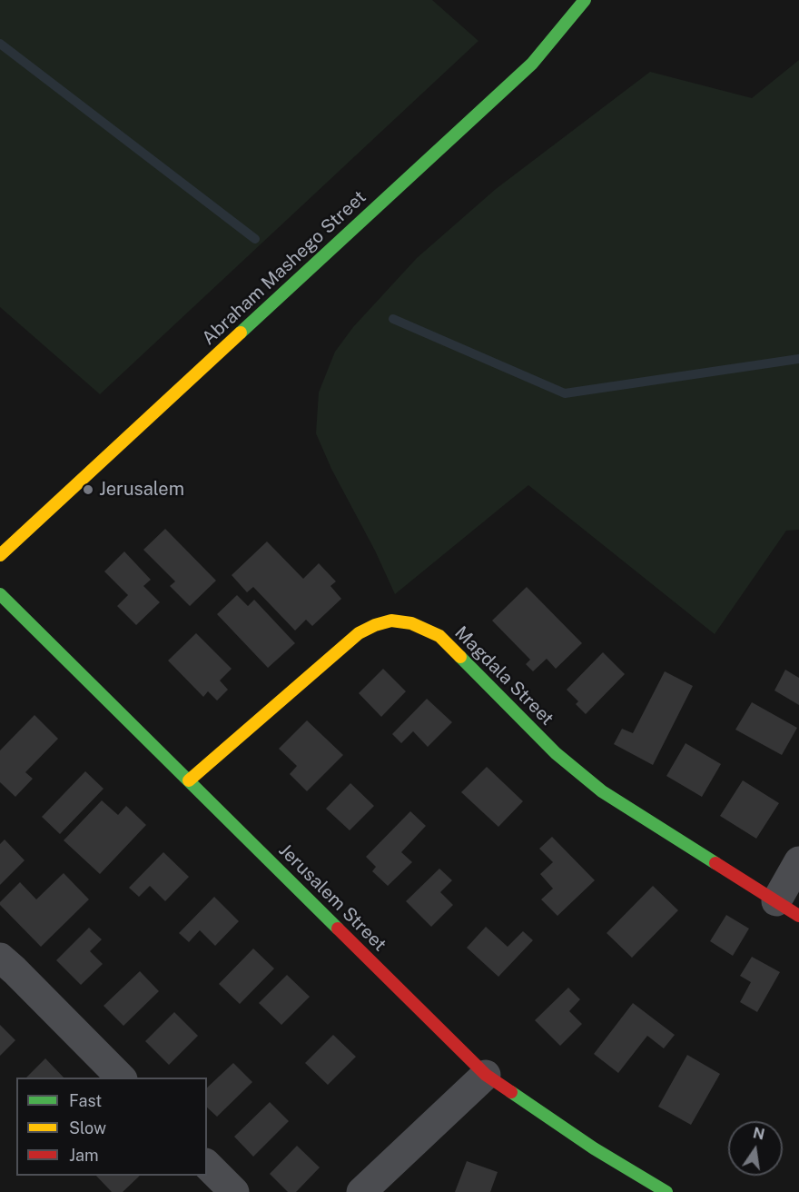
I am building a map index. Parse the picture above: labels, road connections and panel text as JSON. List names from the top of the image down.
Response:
{
  "streets": {
    "street": ["Abraham Mashego Street", "Magdala Street", "Jerusalem Street"]
  },
  "crossings": [
    ["Magdala Street", "Jerusalem Street"]
  ],
  "places": ["Jerusalem"],
  "legend": ["Fast", "Slow", "Jam"],
  "north": "top"
}
